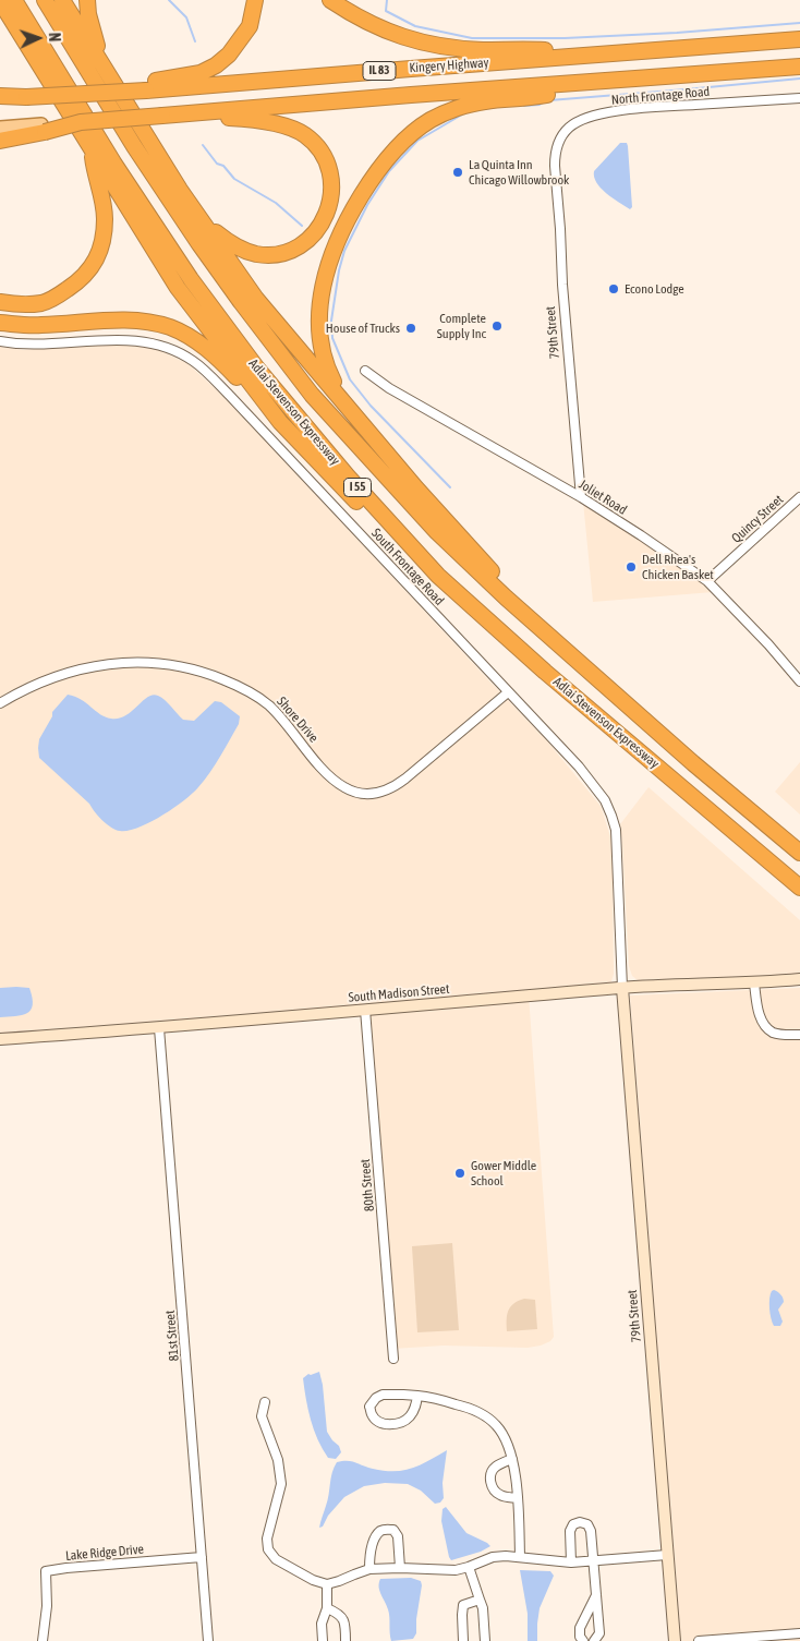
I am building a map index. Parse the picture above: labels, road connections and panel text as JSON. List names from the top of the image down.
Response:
{
  "streets": {
    "highway": [
      "Kingery Highway",
      "IL 83",
      "Adlai Stevenson Expressway",
      "I 55"
    ],
    "street": [
      "North Frontage Road",
      "79th Street",
      "Joliet Road",
      "Quincy Street",
      "South Frontage Road",
      "Shore Drive",
      "South Madison Street",
      "80th Street",
      "81st Street",
      "Lake Ridge Drive"
    ]
  },
  "crossings": [
    ["North Frontage Road", "79th Street"],
    ["79th Street", "Joliet Road"],
    ["79th Street", "South Frontage Road"],
    ["79th Street", "South Madison Street"],
    ["Joliet Road", "Quincy Street"],
    ["South Frontage Road", "Shore Drive"],
    ["South Frontage Road", "South Madison Street"],
    ["South Madison Street", "80th Street"],
    ["South Madison Street", "81st Street"],
    ["81st Street", "Lake Ridge Drive"]
  ],
  "places": [
    "La Quinta Inn Chicago Willowbrook",
    "Econo Lodge",
    "Complete Supply Inc",
    "House of Trucks",
    "Dell Rhea's Chicken Basket",
    "Gower Middle School"
  ],
  "north": "right"
}
